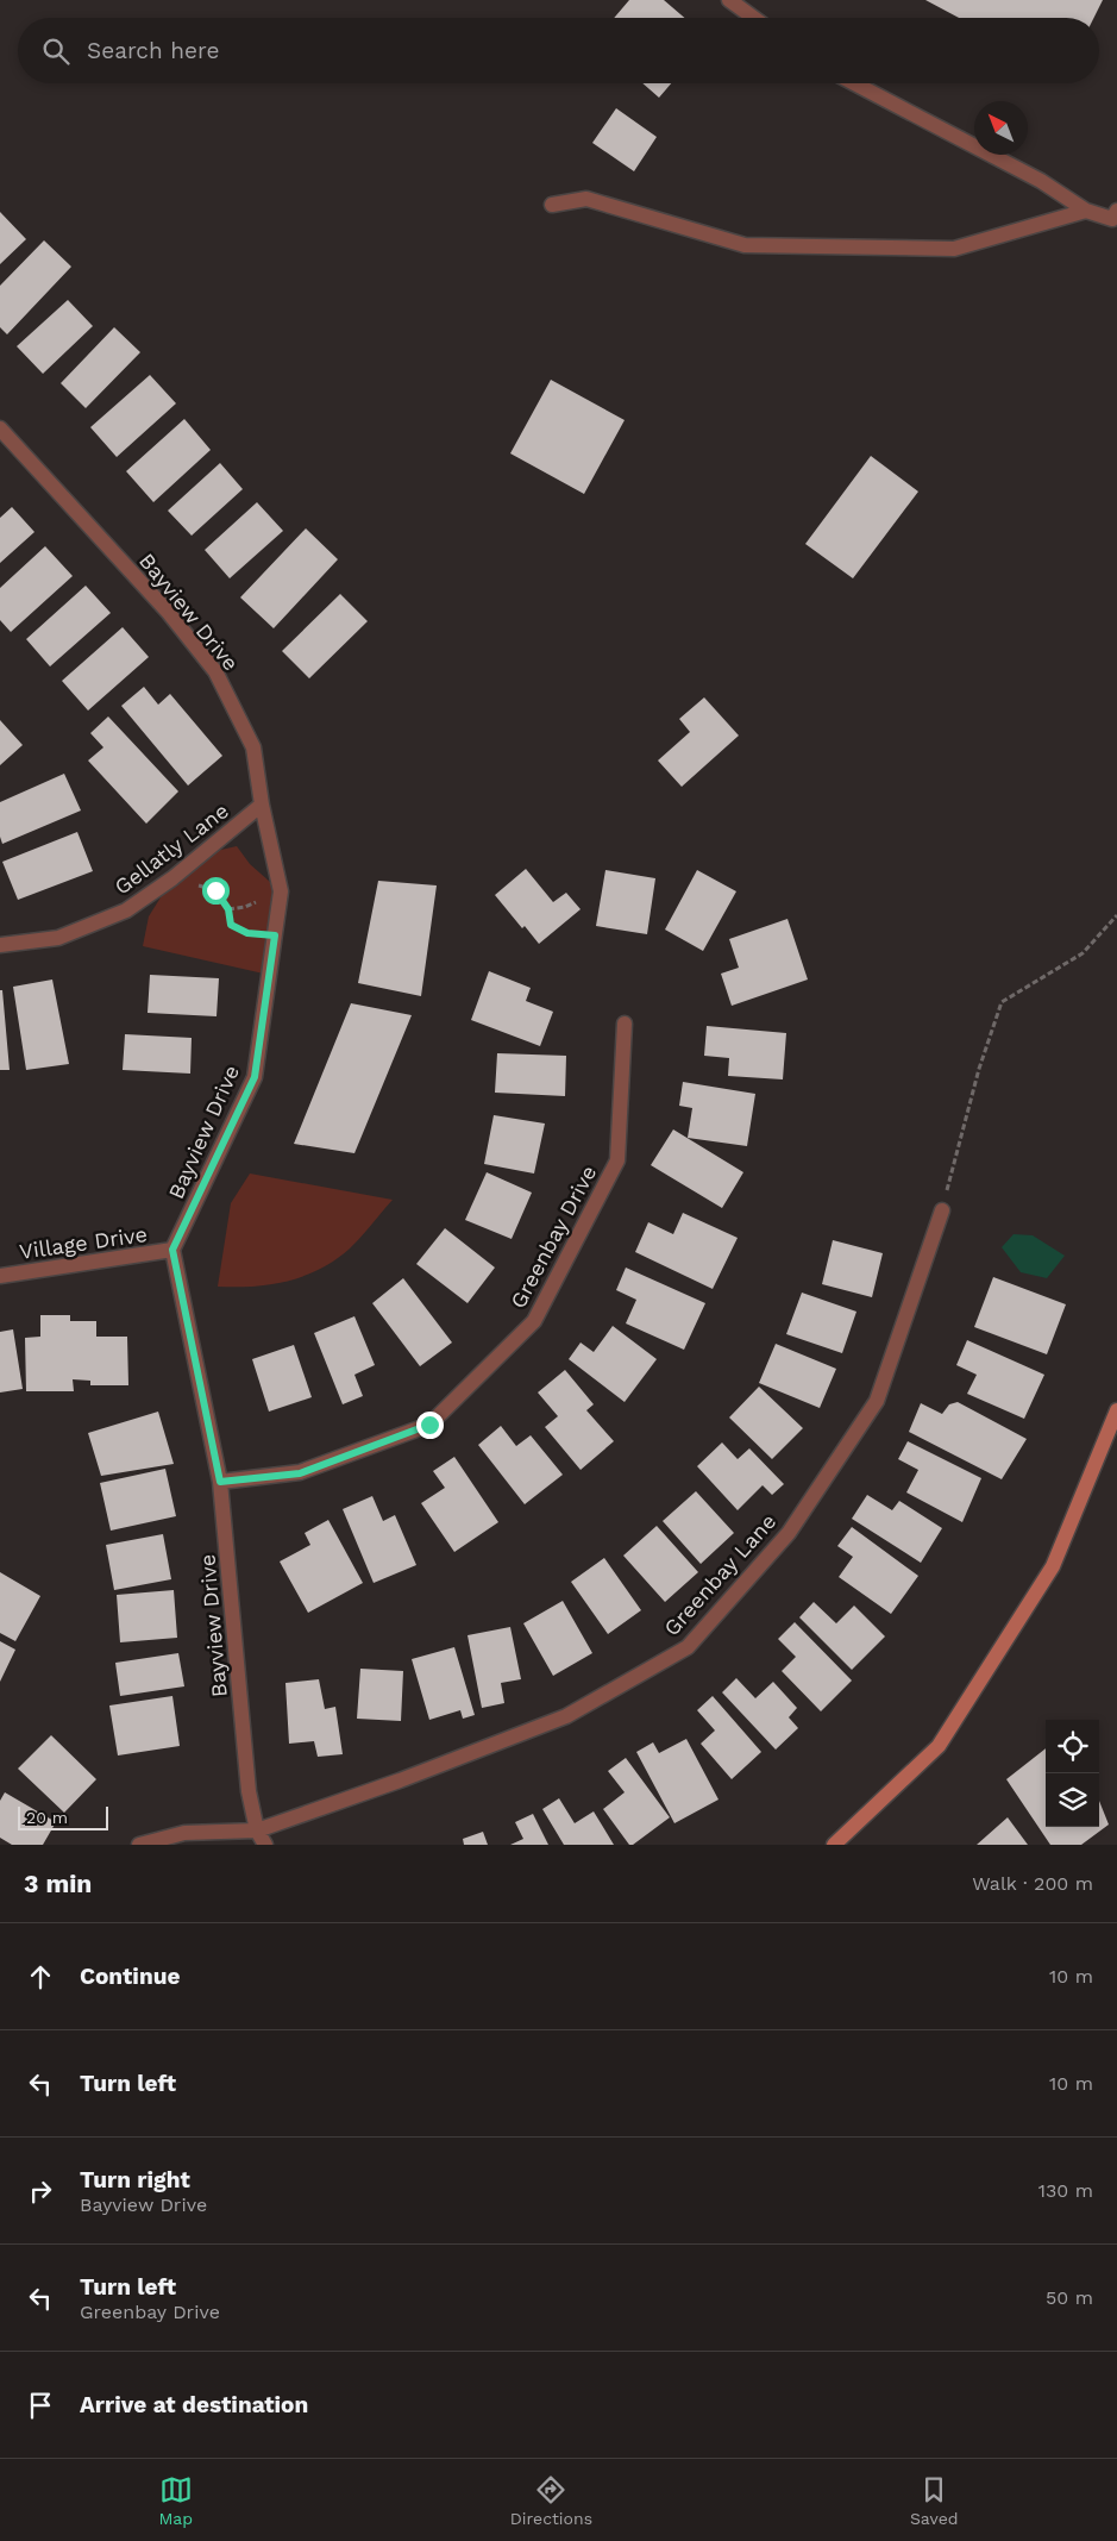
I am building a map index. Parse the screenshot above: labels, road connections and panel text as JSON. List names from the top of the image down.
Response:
{
  "streets": {
    "street": [
      "Bayview Drive",
      "Gellatly Lane",
      "Greenbay Drive",
      "Village Drive",
      "Greenbay Lane"
    ]
  },
  "crossings": [
    ["Bayview Drive", "Gellatly Lane"],
    ["Bayview Drive", "Greenbay Drive"],
    ["Bayview Drive", "Village Drive"],
    ["Bayview Drive", "Greenbay Lane"]
  ],
  "scale_bar": "20 m",
  "north": "top left",
  "page": {
    "search": "Search here",
    "scale": "20 m",
    "heading": ["3 min", "Walk · 200 m"],
    "list": [
      ["Continue", "10 m"],
      ["Turn left", "10 m"],
      ["Turn right", "Bayview Drive", "130 m"],
      ["Turn left", "Greenbay Drive", "50 m"],
      "Arrive at destination"
    ],
    "nav": ["Map", "Directions", "Saved"]
  }
}
